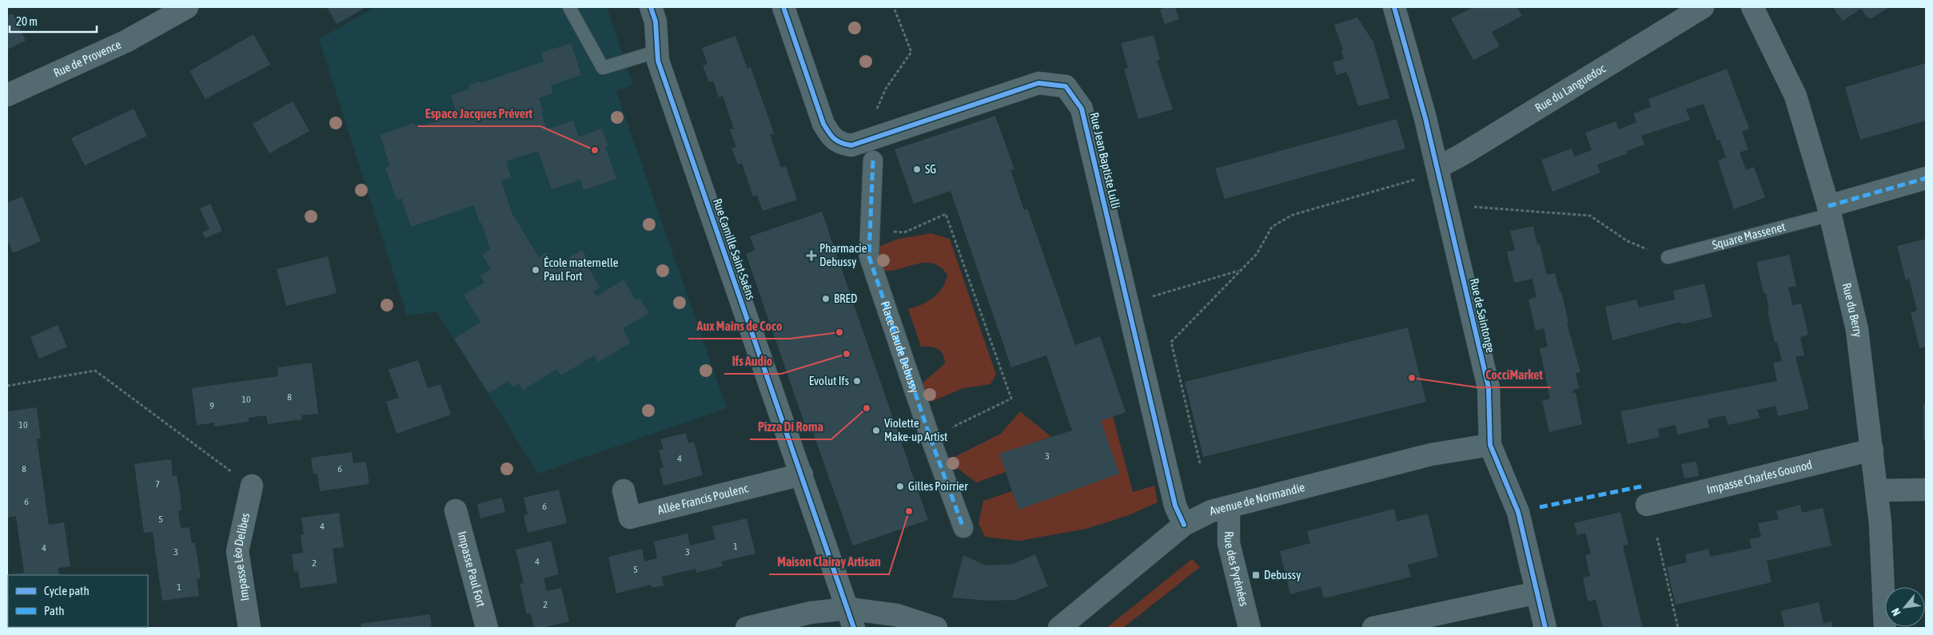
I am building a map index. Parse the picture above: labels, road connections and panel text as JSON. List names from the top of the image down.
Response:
{
  "streets": {
    "street": [
      "Rue de Provence",
      "Rue du Languedoc",
      "Rue Jean Baptiste Lulli",
      "Rue Camille Saint-Saëns",
      "Rue du Berry",
      "Rue de Saintonge",
      "Place Claude Debussy",
      "Impasse Charles Gounod",
      "Allée Francis Poulenc",
      "Avenue de Normandie",
      "Impasse Léo Delibes",
      "Rue des Pyrénées",
      "Impasse Paul Fort"
    ],
    "lane": ["Square Massenet"]
  },
  "crossings": [
    ["Rue du Languedoc", "Rue de Saintonge"],
    ["Rue Jean Baptiste Lulli", "Avenue de Normandie"],
    ["Square Massenet", "Rue du Berry"],
    ["Rue Camille Saint-Saëns", "Allée Francis Poulenc"],
    ["Rue du Berry", "Impasse Charles Gounod"],
    ["Rue de Saintonge", "Avenue de Normandie"],
    ["Avenue de Normandie", "Rue des Pyrénées"]
  ],
  "places": {
    "other": [
      "Espace Jacques Prévert",
      "SG",
      "École maternelle Paul Fort",
      "BRED",
      "Aux Mains de Coco",
      "Ifs Audio",
      "CocciMarket",
      "Evolut Ifs",
      "Pizza Di Roma",
      "Violette Make-up Artist",
      "Gilles Poirrier",
      "Maison Clairay Artisan"
    ],
    "health": ["Pharmacie Debussy"],
    "transit": ["Debussy"]
  },
  "house_numbers": [
    "8",
    "10",
    "9",
    "10",
    "3",
    "4",
    "8",
    "6",
    "7",
    "6",
    "6",
    "5",
    "4",
    "1",
    "4",
    "3",
    "3",
    "4",
    "2",
    "5",
    "1",
    "2"
  ],
  "legend": ["Cycle path", "Path"],
  "scale_bar": "20 m",
  "north": "bottom left"
}
